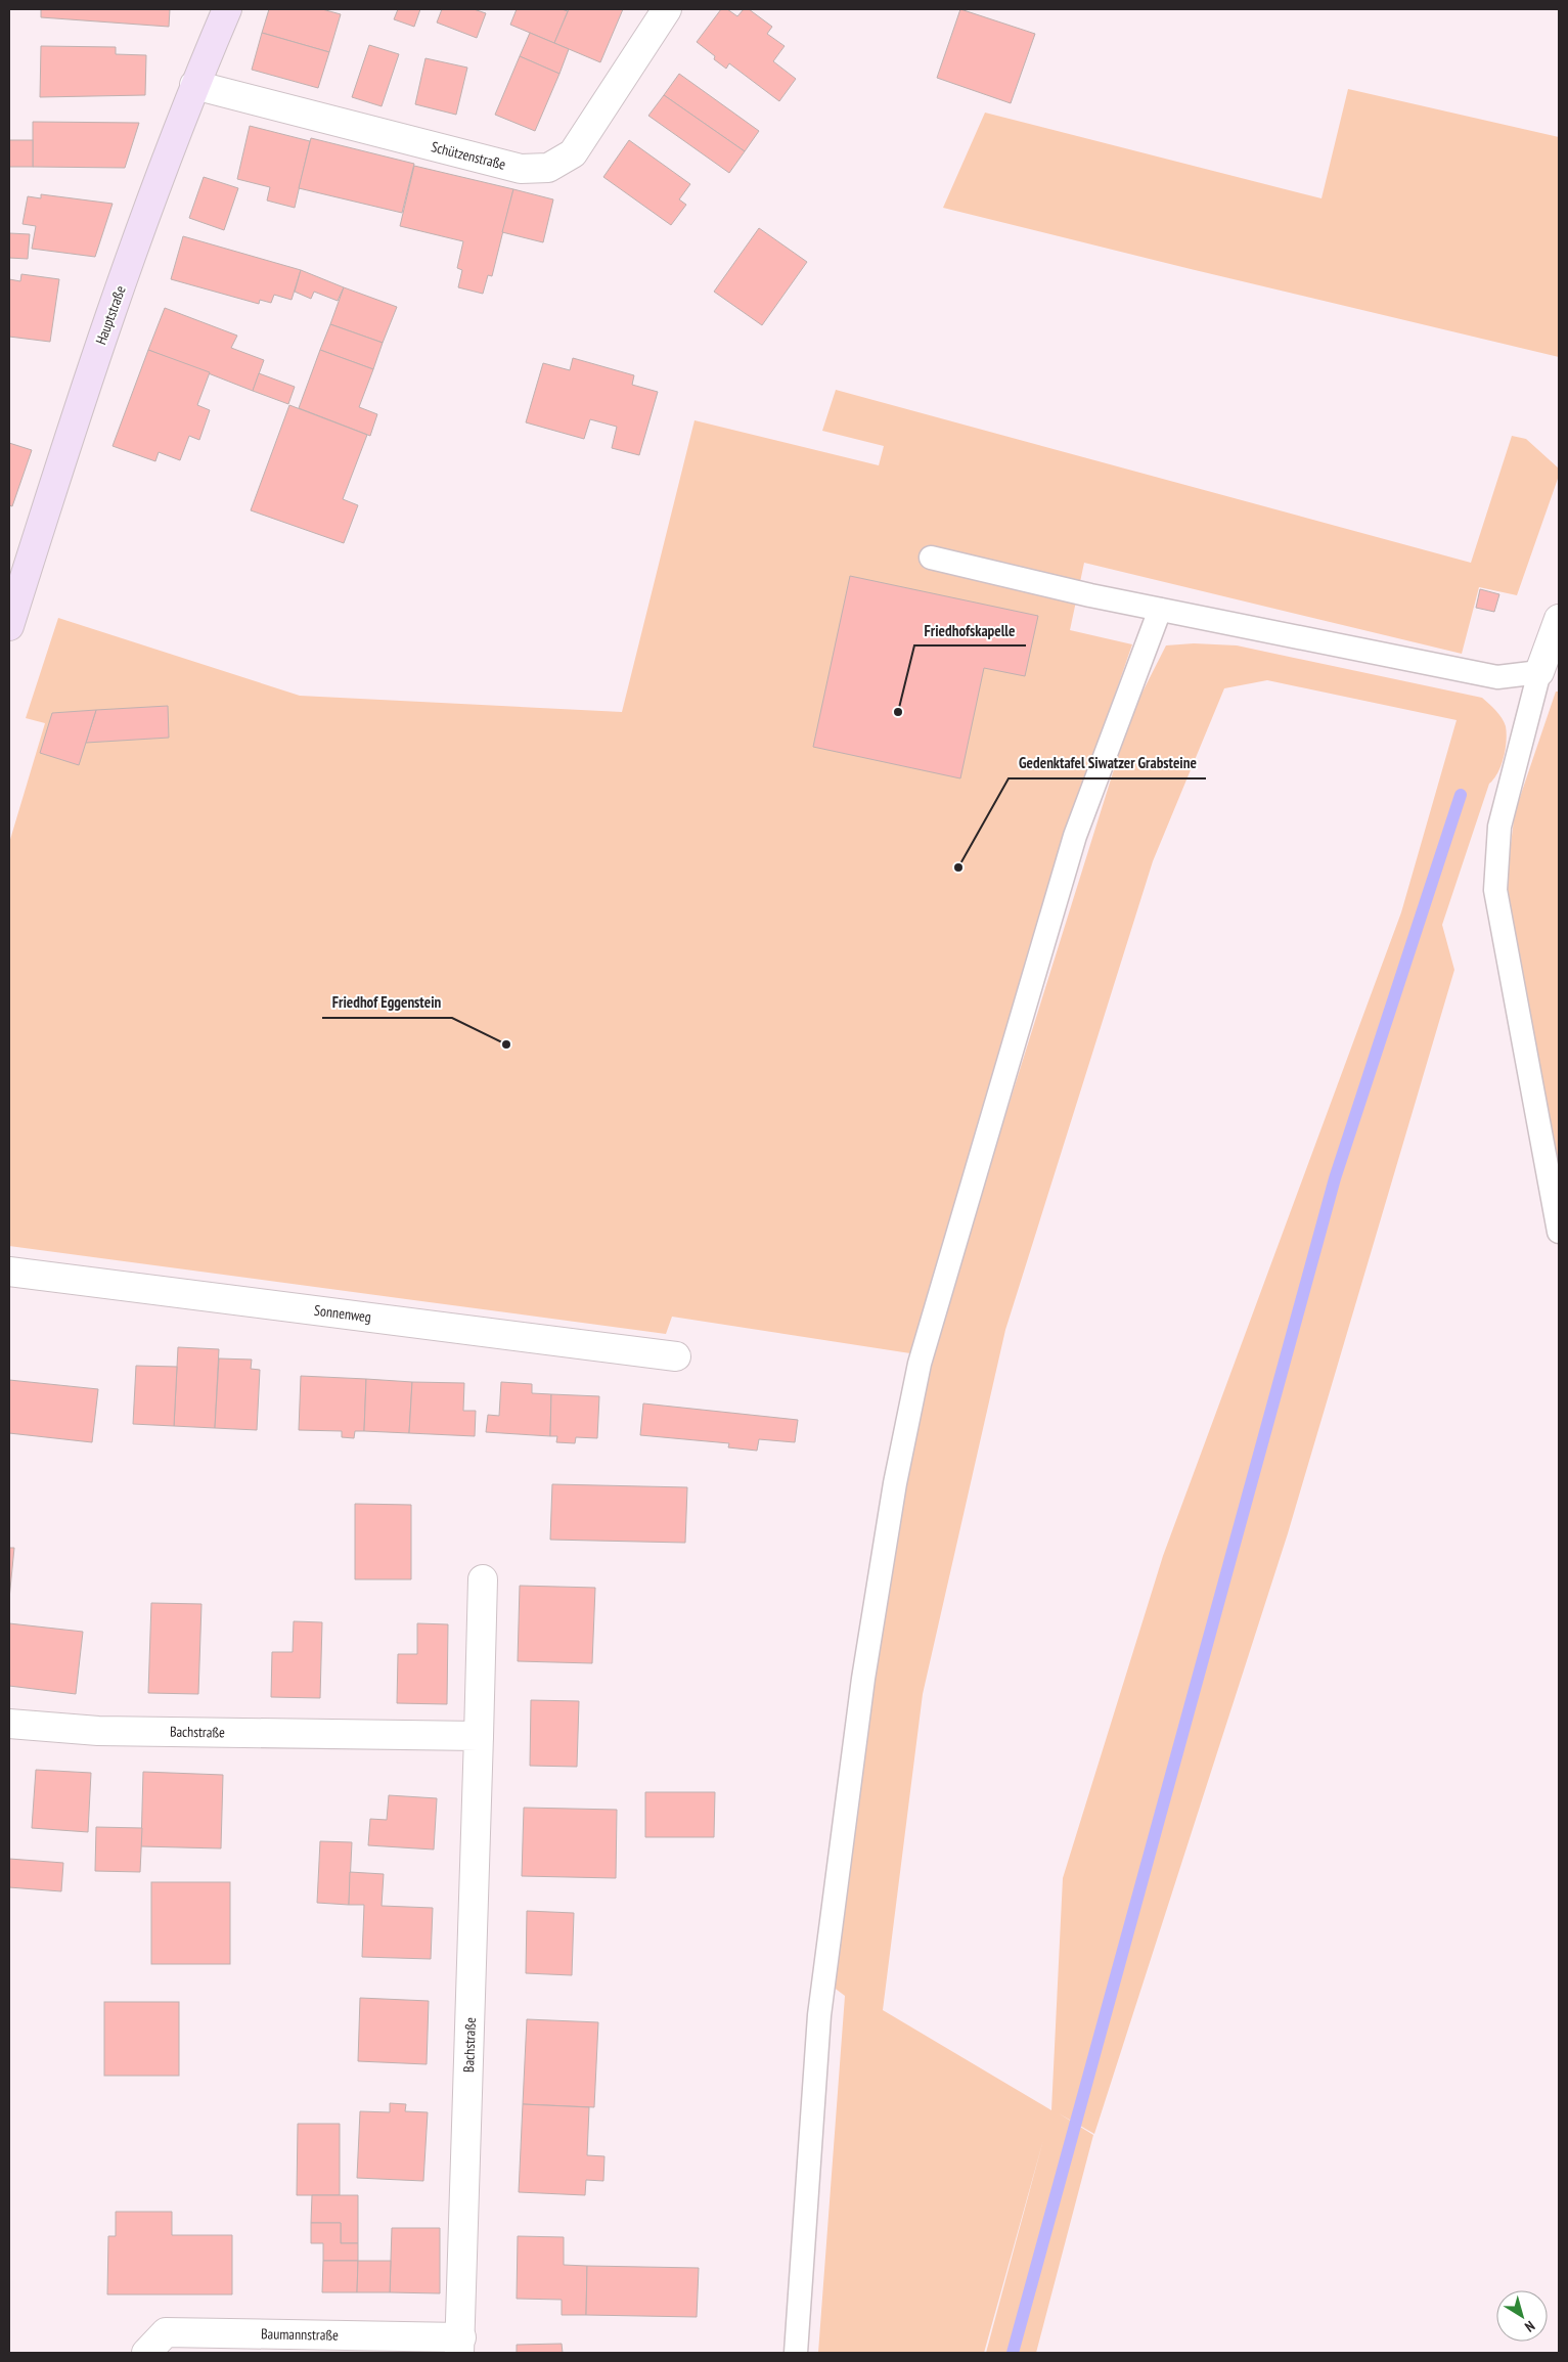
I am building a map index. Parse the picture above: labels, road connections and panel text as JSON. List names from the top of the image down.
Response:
{
  "streets": {
    "street": [
      "Schützenstraße",
      "Hauptstraße",
      "Sonnenweg",
      "Bachstraße",
      "Baumannstraße"
    ]
  },
  "crossings": [
    ["Schützenstraße", "Hauptstraße"],
    ["Bachstraße", "Baumannstraße"]
  ],
  "places": ["Friedhofskapelle", "Gedenktafel Siwatzer Grabsteine", "Friedhof Eggenstein"],
  "north": "bottom right"
}
